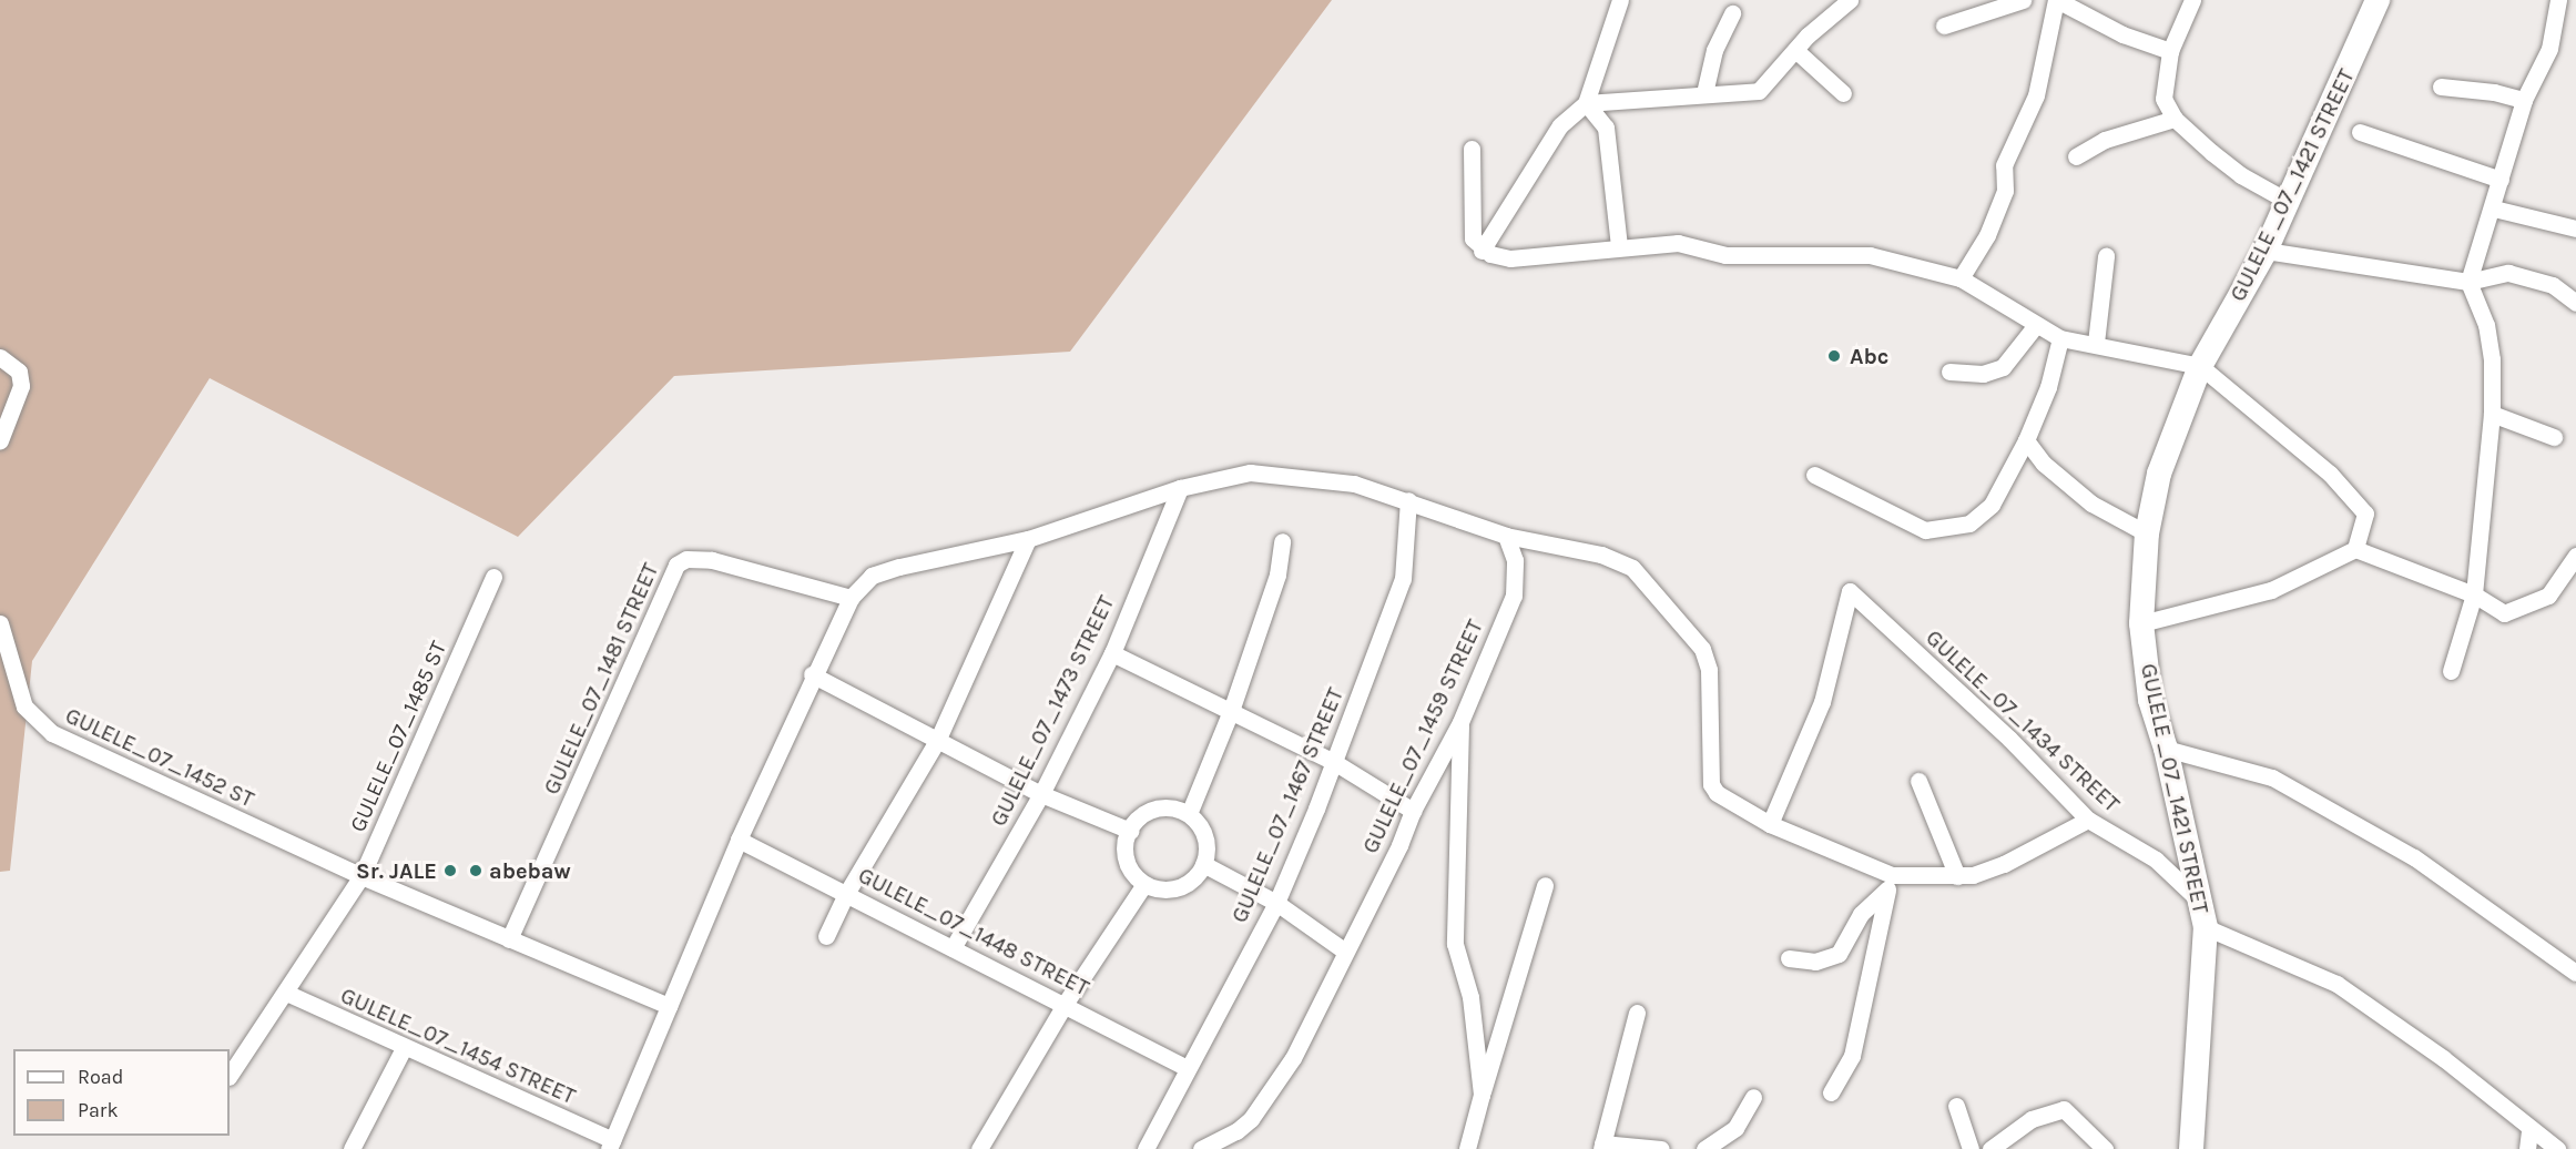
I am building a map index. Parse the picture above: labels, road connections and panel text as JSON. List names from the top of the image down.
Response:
{
  "streets": {
    "main road": ["GULELE _07_1421 STREET"],
    "street": [
      "GULELE_07_1481 STREET",
      "GULELE_07_1473 STREET",
      "GULELE_07_1434 STREET",
      "GULELE_07_1485 ST",
      "GULELE_07_1459 STREET",
      "GULELE_07_1452 ST",
      "GULELE_07_1467 STREET",
      "GULELE_07_1448 STREET",
      "GULELE_07_1454 STREET"
    ]
  },
  "crossings": [
    ["GULELE _07_1421 STREET", "GULELE_07_1434 STREET"],
    ["GULELE_07_1481 STREET", "GULELE_07_1452 ST"],
    ["GULELE_07_1473 STREET", "GULELE_07_1448 STREET"],
    ["GULELE_07_1485 ST", "GULELE_07_1452 ST"],
    ["GULELE_07_1485 ST", "GULELE_07_1454 STREET"],
    ["GULELE_07_1467 STREET", "GULELE_07_1448 STREET"]
  ],
  "places": ["Abc", "Sr. JALE", "abebaw"],
  "legend": ["Road", "Park"]
}
